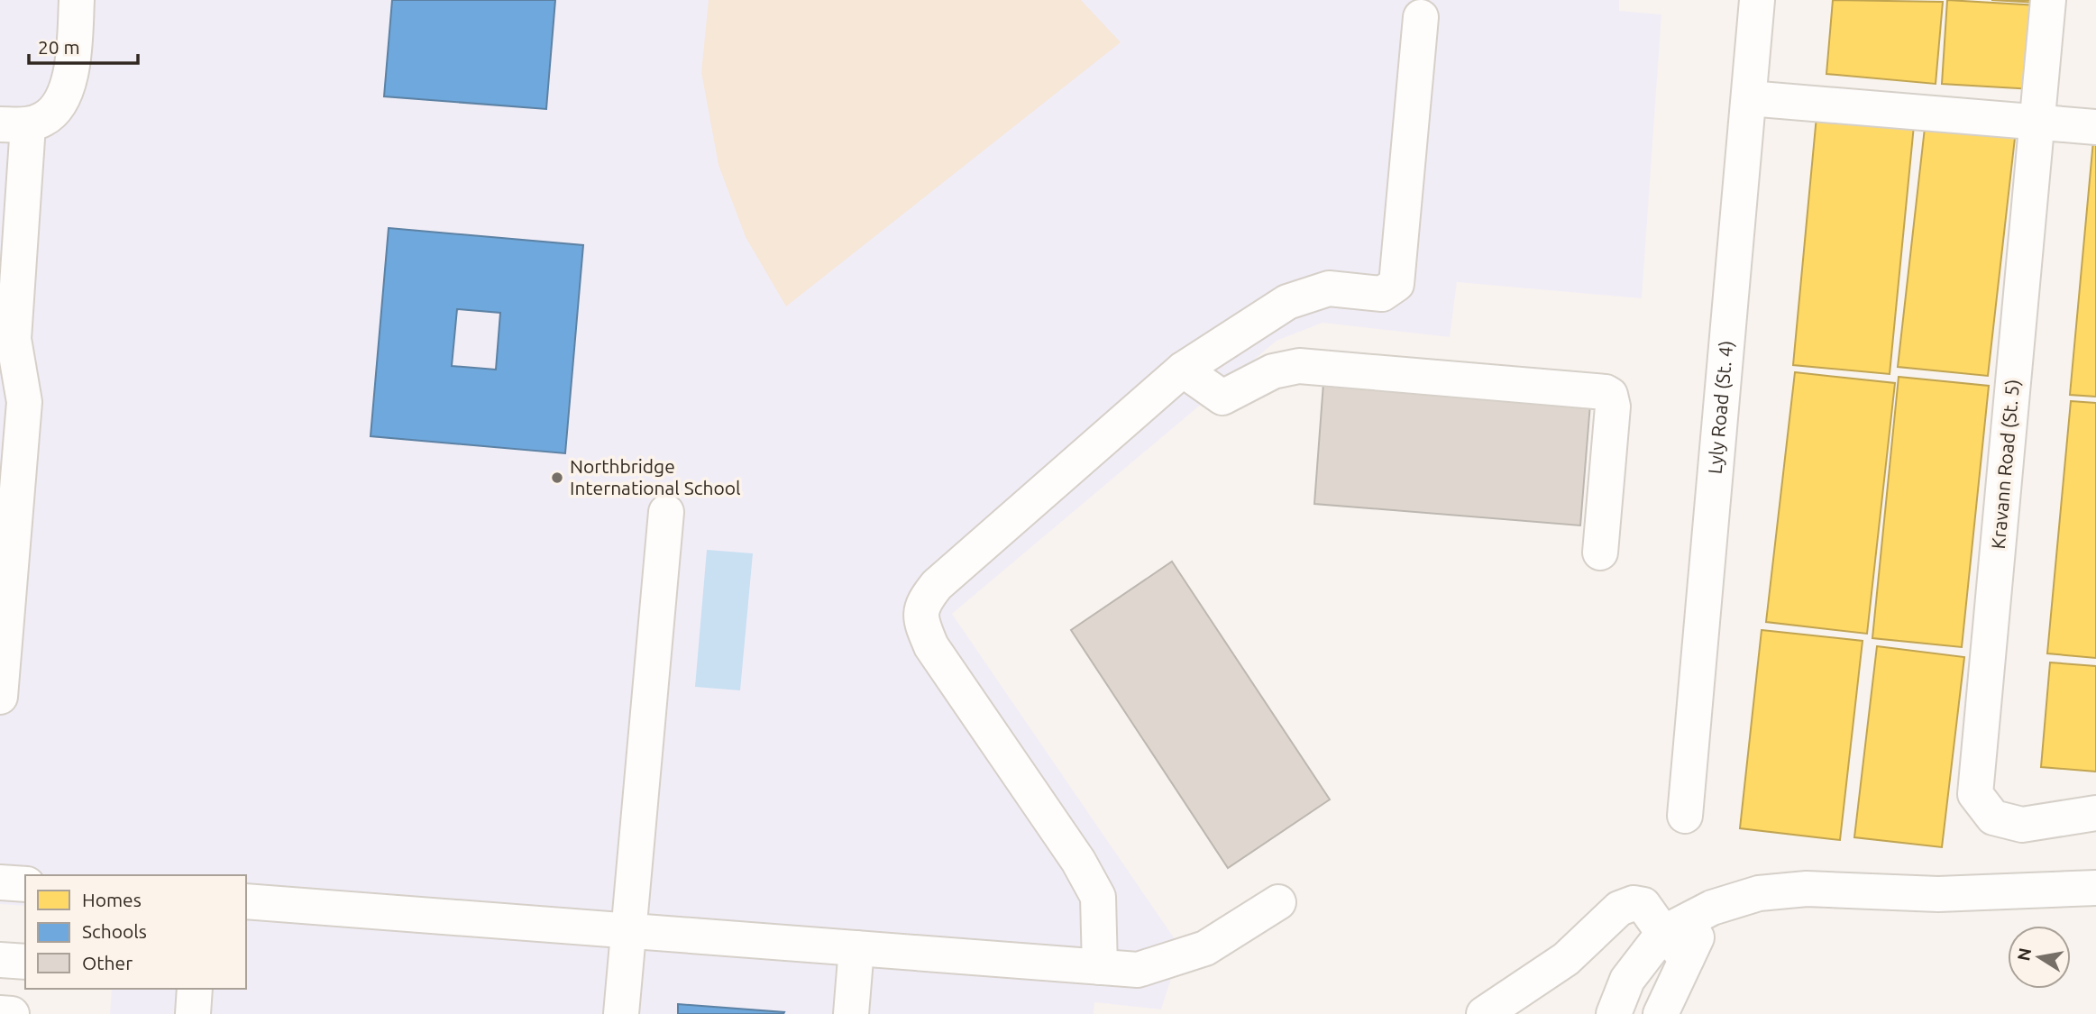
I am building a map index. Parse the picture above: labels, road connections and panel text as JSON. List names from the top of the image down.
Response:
{
  "streets": {
    "street": ["Lyly Road (St. 4)", "Kravann Road (St. 5)"]
  },
  "places": ["Northbridge International School"],
  "legend": ["Homes", "Schools", "Other"],
  "scale_bar": "20 m",
  "north": "left"
}
